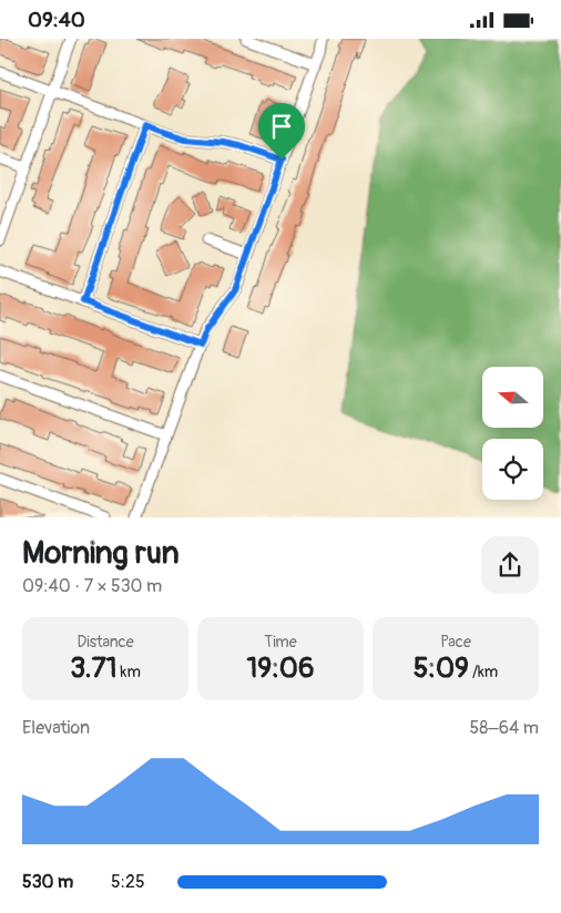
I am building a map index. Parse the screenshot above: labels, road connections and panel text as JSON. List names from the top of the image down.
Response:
{
  "north": "left",
  "page": {
    "status": "09:40",
    "heading": ["Morning run", "09:40 · 7 × 530 m"],
    "stats": [
      ["Distance", "3.71 km"],
      ["Time", "19:06"],
      ["Pace", "5:09 /km"]
    ],
    "chart": ["Elevation", "58–64 m"],
    "list": [
      {
        "name": "530 m",
        "note": "5:25"
      }
    ]
  }
}
